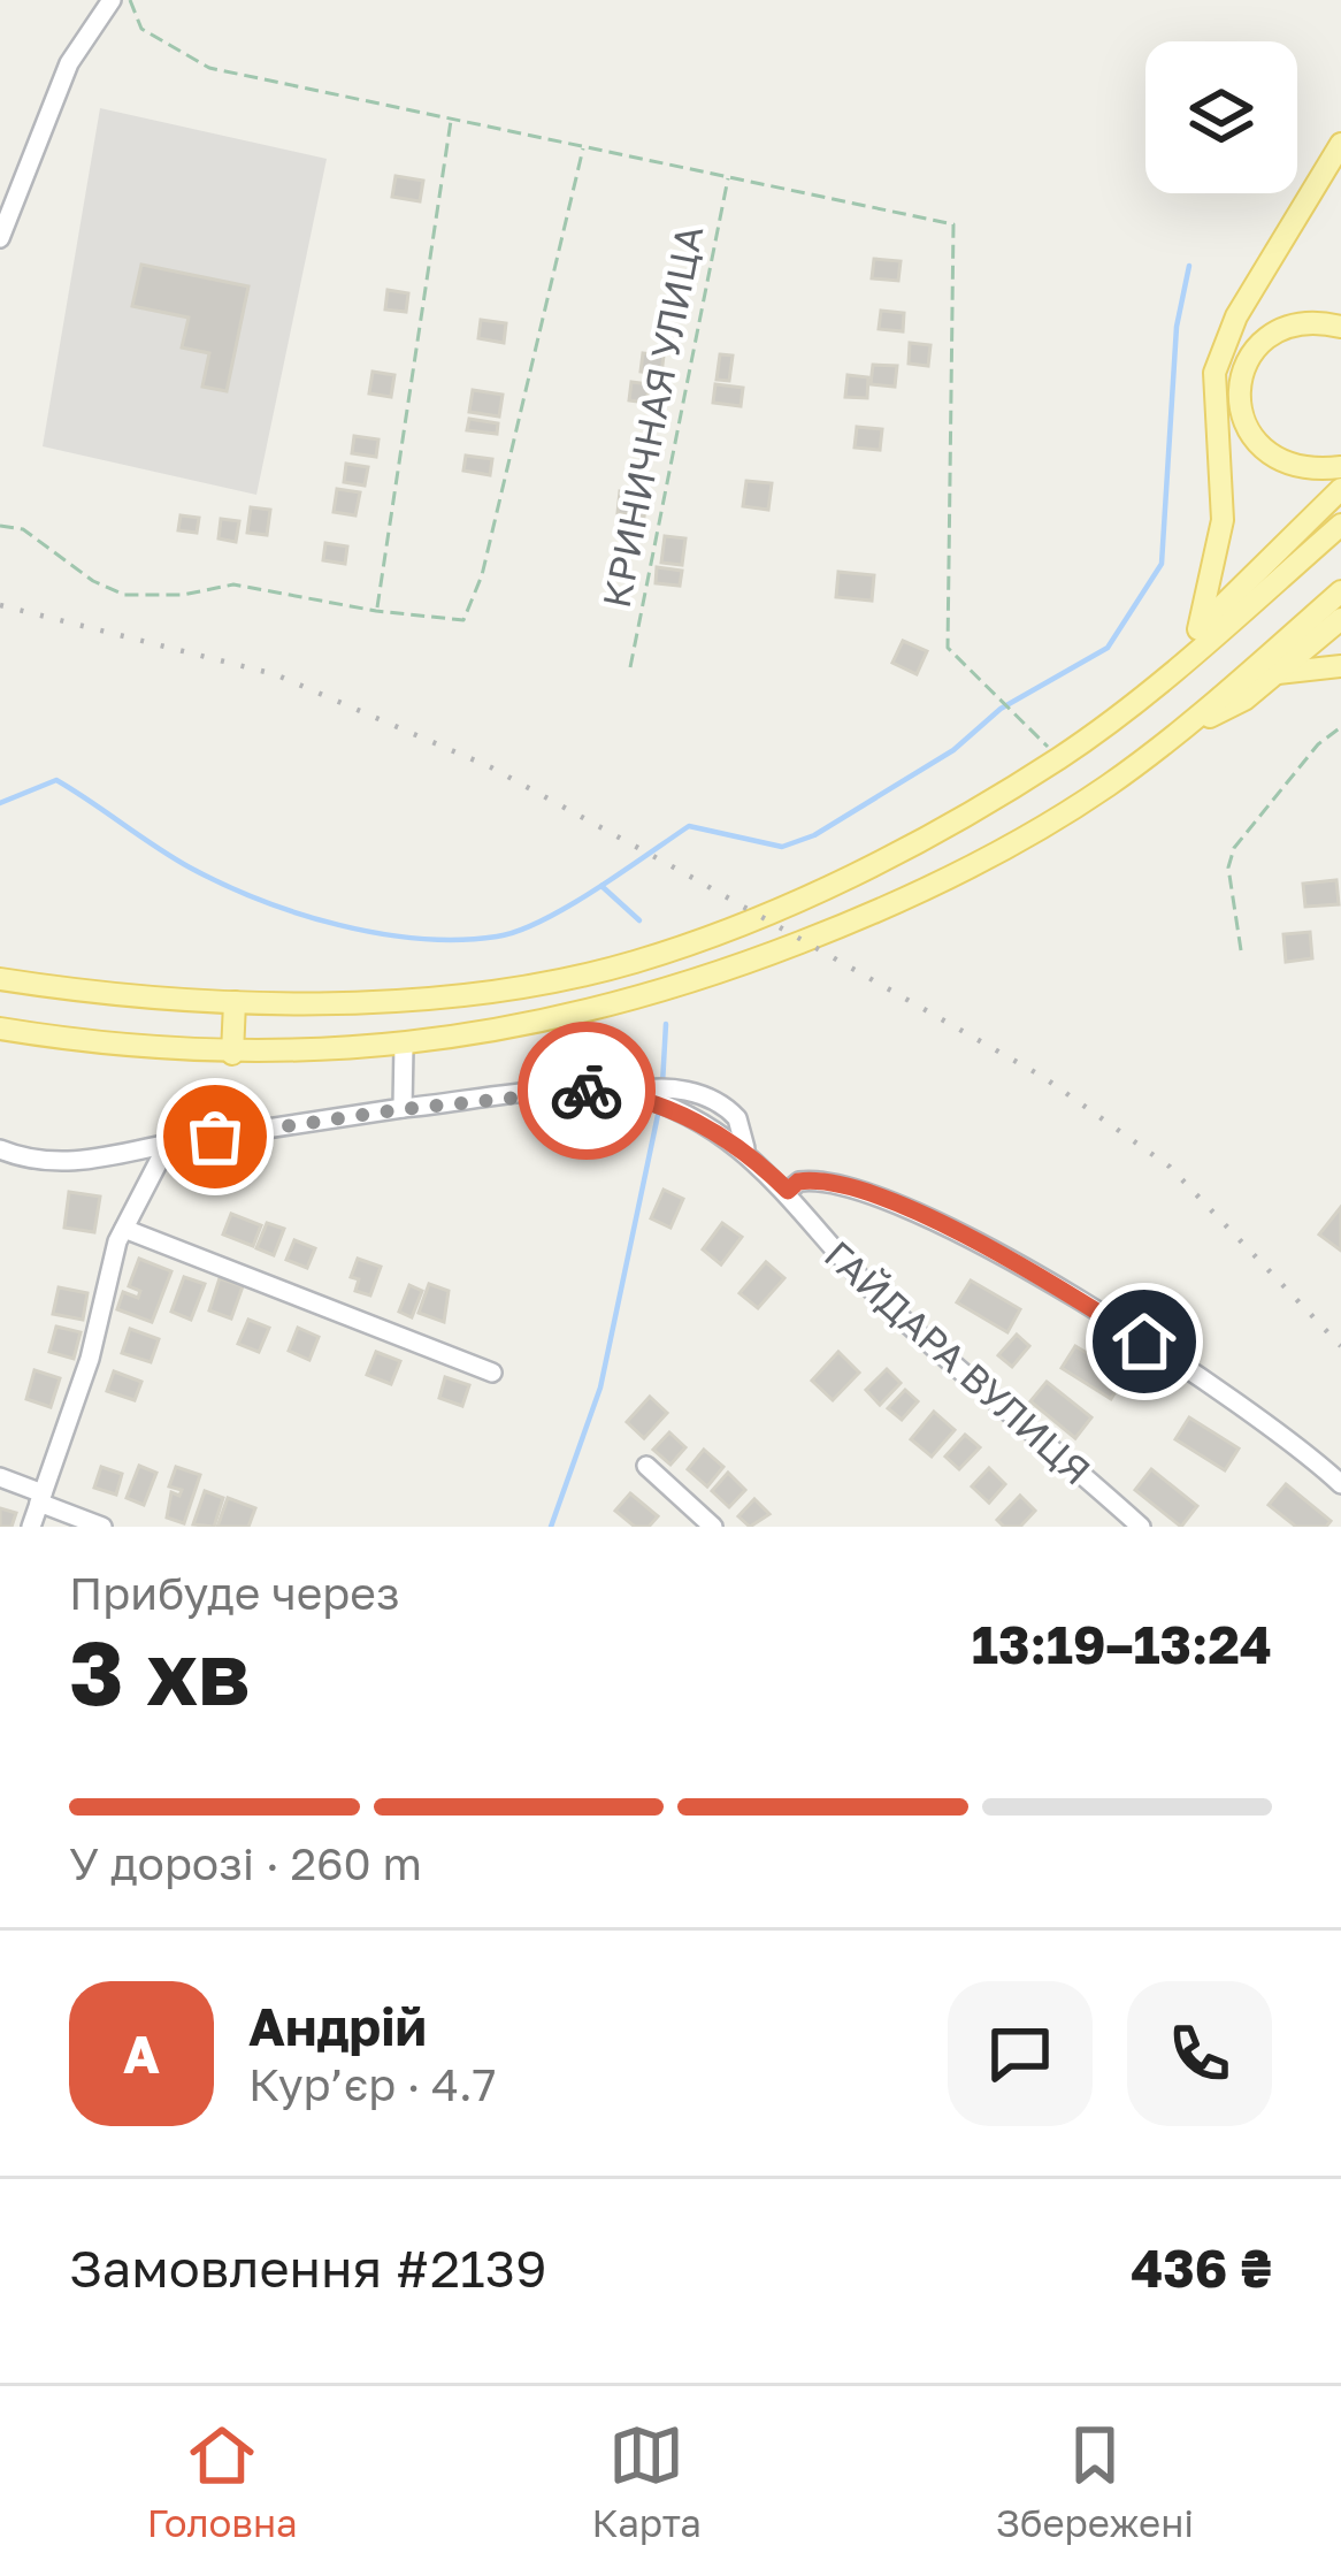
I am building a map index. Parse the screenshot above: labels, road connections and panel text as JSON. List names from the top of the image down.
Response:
{
  "streets": {
    "street": ["ГАЙДАРА ВУЛИЦЯ"],
    "path": ["КРИНИЧНАЯ УЛИЦА"]
  },
  "page": {
    "heading": ["3 хв", "Прибуде через", "13:19–13:24"],
    "panel": [
      "Андрій",
      "Кур’єр · 4.7",
      "Замовлення #2139",
      "436 ₴"
    ],
    "bar": "У дорозі · 260 m",
    "round": "А",
    "tabs": ["Головна", "Карта", "Збережені"]
  }
}
